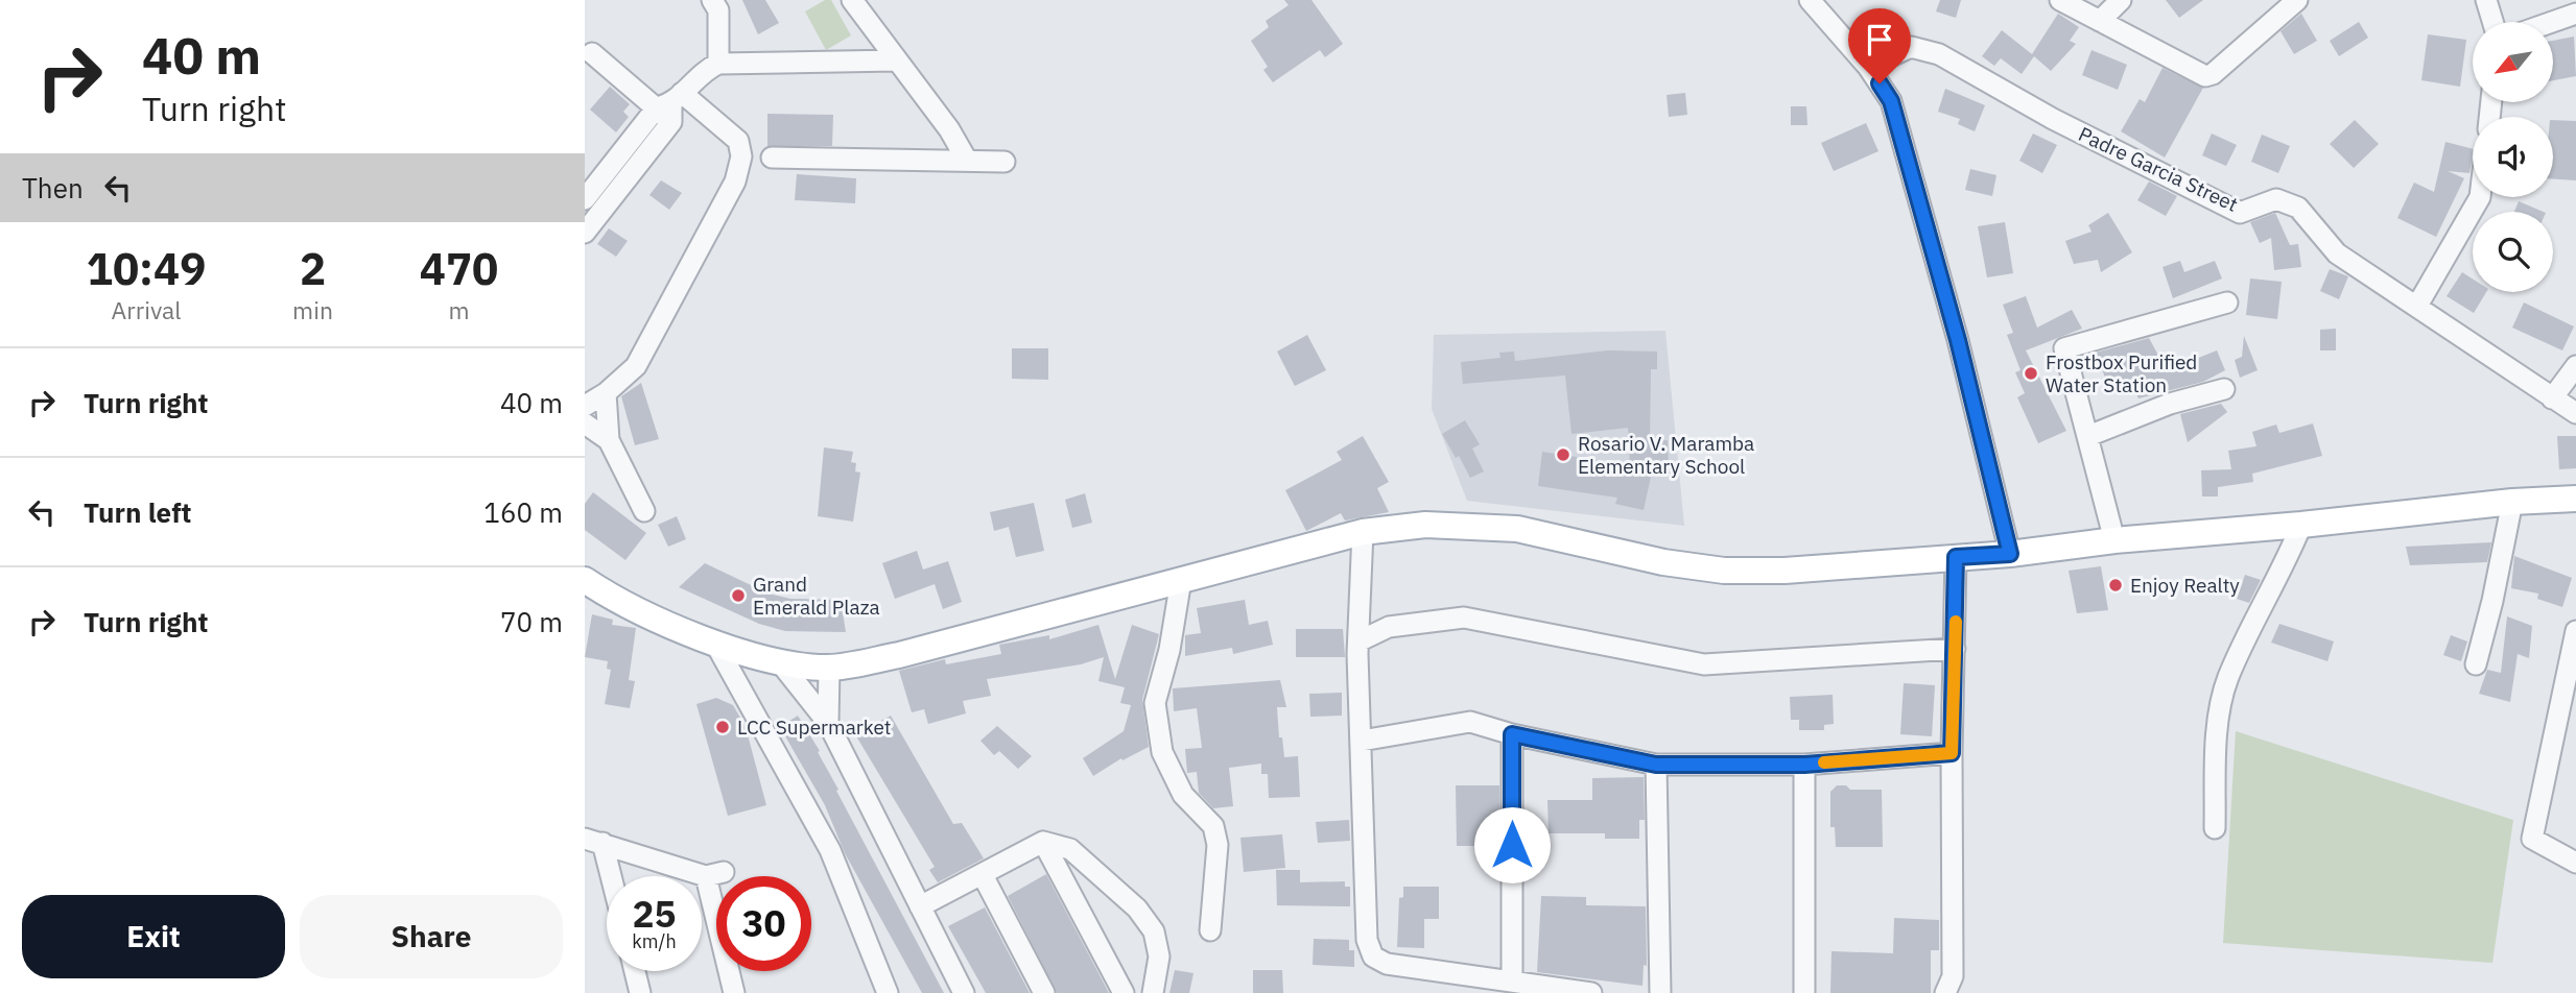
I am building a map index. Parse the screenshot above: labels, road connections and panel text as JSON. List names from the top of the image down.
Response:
{
  "streets": {
    "street": ["Padre Garcia Street"]
  },
  "places": [
    "Frostbox Purified Water Station",
    "Rosario V. Maramba Elementary School",
    "Enjoy Realty",
    "Grand Emerald Plaza",
    "LCC Supermarket"
  ],
  "north": "bottom left",
  "page": {
    "turn": ["40 m", "Turn right"],
    "then": "Then",
    "eta": [
      "10:49",
      "Arrival",
      "2",
      "min",
      "470",
      "m"
    ],
    "list": [
      {
        "name": "Turn right",
        "value": "40 m"
      },
      {
        "name": "Turn left",
        "value": "160 m"
      },
      {
        "name": "Turn right",
        "value": "70 m"
      }
    ],
    "speed": "25 km/h",
    "limit": "30",
    "buttons": ["Exit", "Share"]
  }
}
